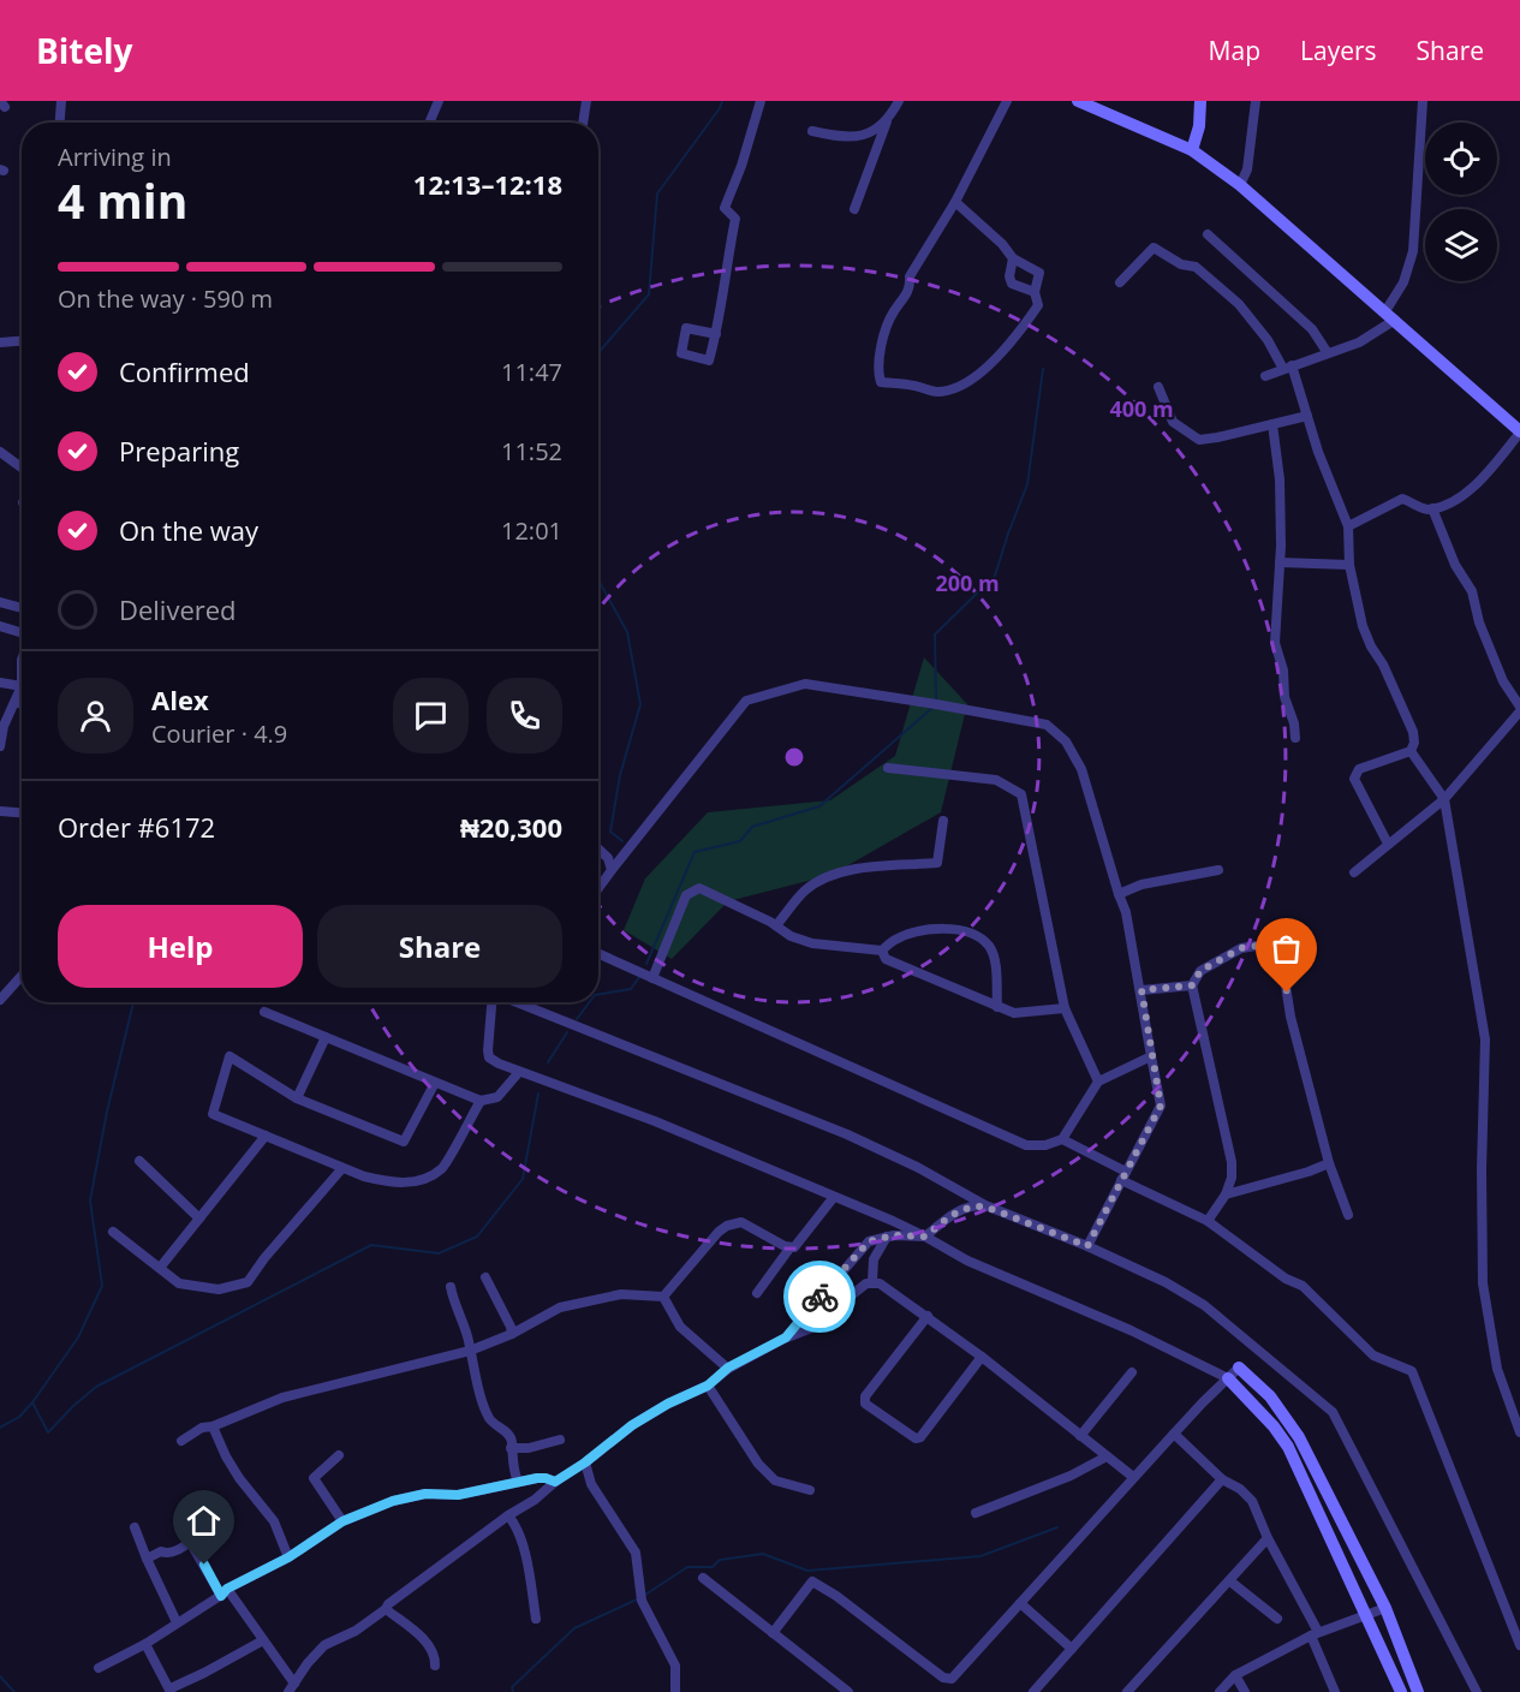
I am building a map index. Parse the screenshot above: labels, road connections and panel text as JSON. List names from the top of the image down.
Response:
{
  "page": {
    "header": "Bitely",
    "nav": ["Map", "Layers", "Share"],
    "heading": ["4 min", "Arriving in", "12:13–12:18"],
    "panel": [
      "Alex",
      "Courier · 4.9",
      "Order #6172",
      "₦20,300"
    ],
    "bar": "On the way · 590 m",
    "list": [
      ["Confirmed", "11:47"],
      ["Preparing", "11:52"],
      ["On the way", "12:01"],
      "Delivered"
    ],
    "buttons": ["Help", "Share"]
  },
  "rings": ["400 m", "200 m"]
}
